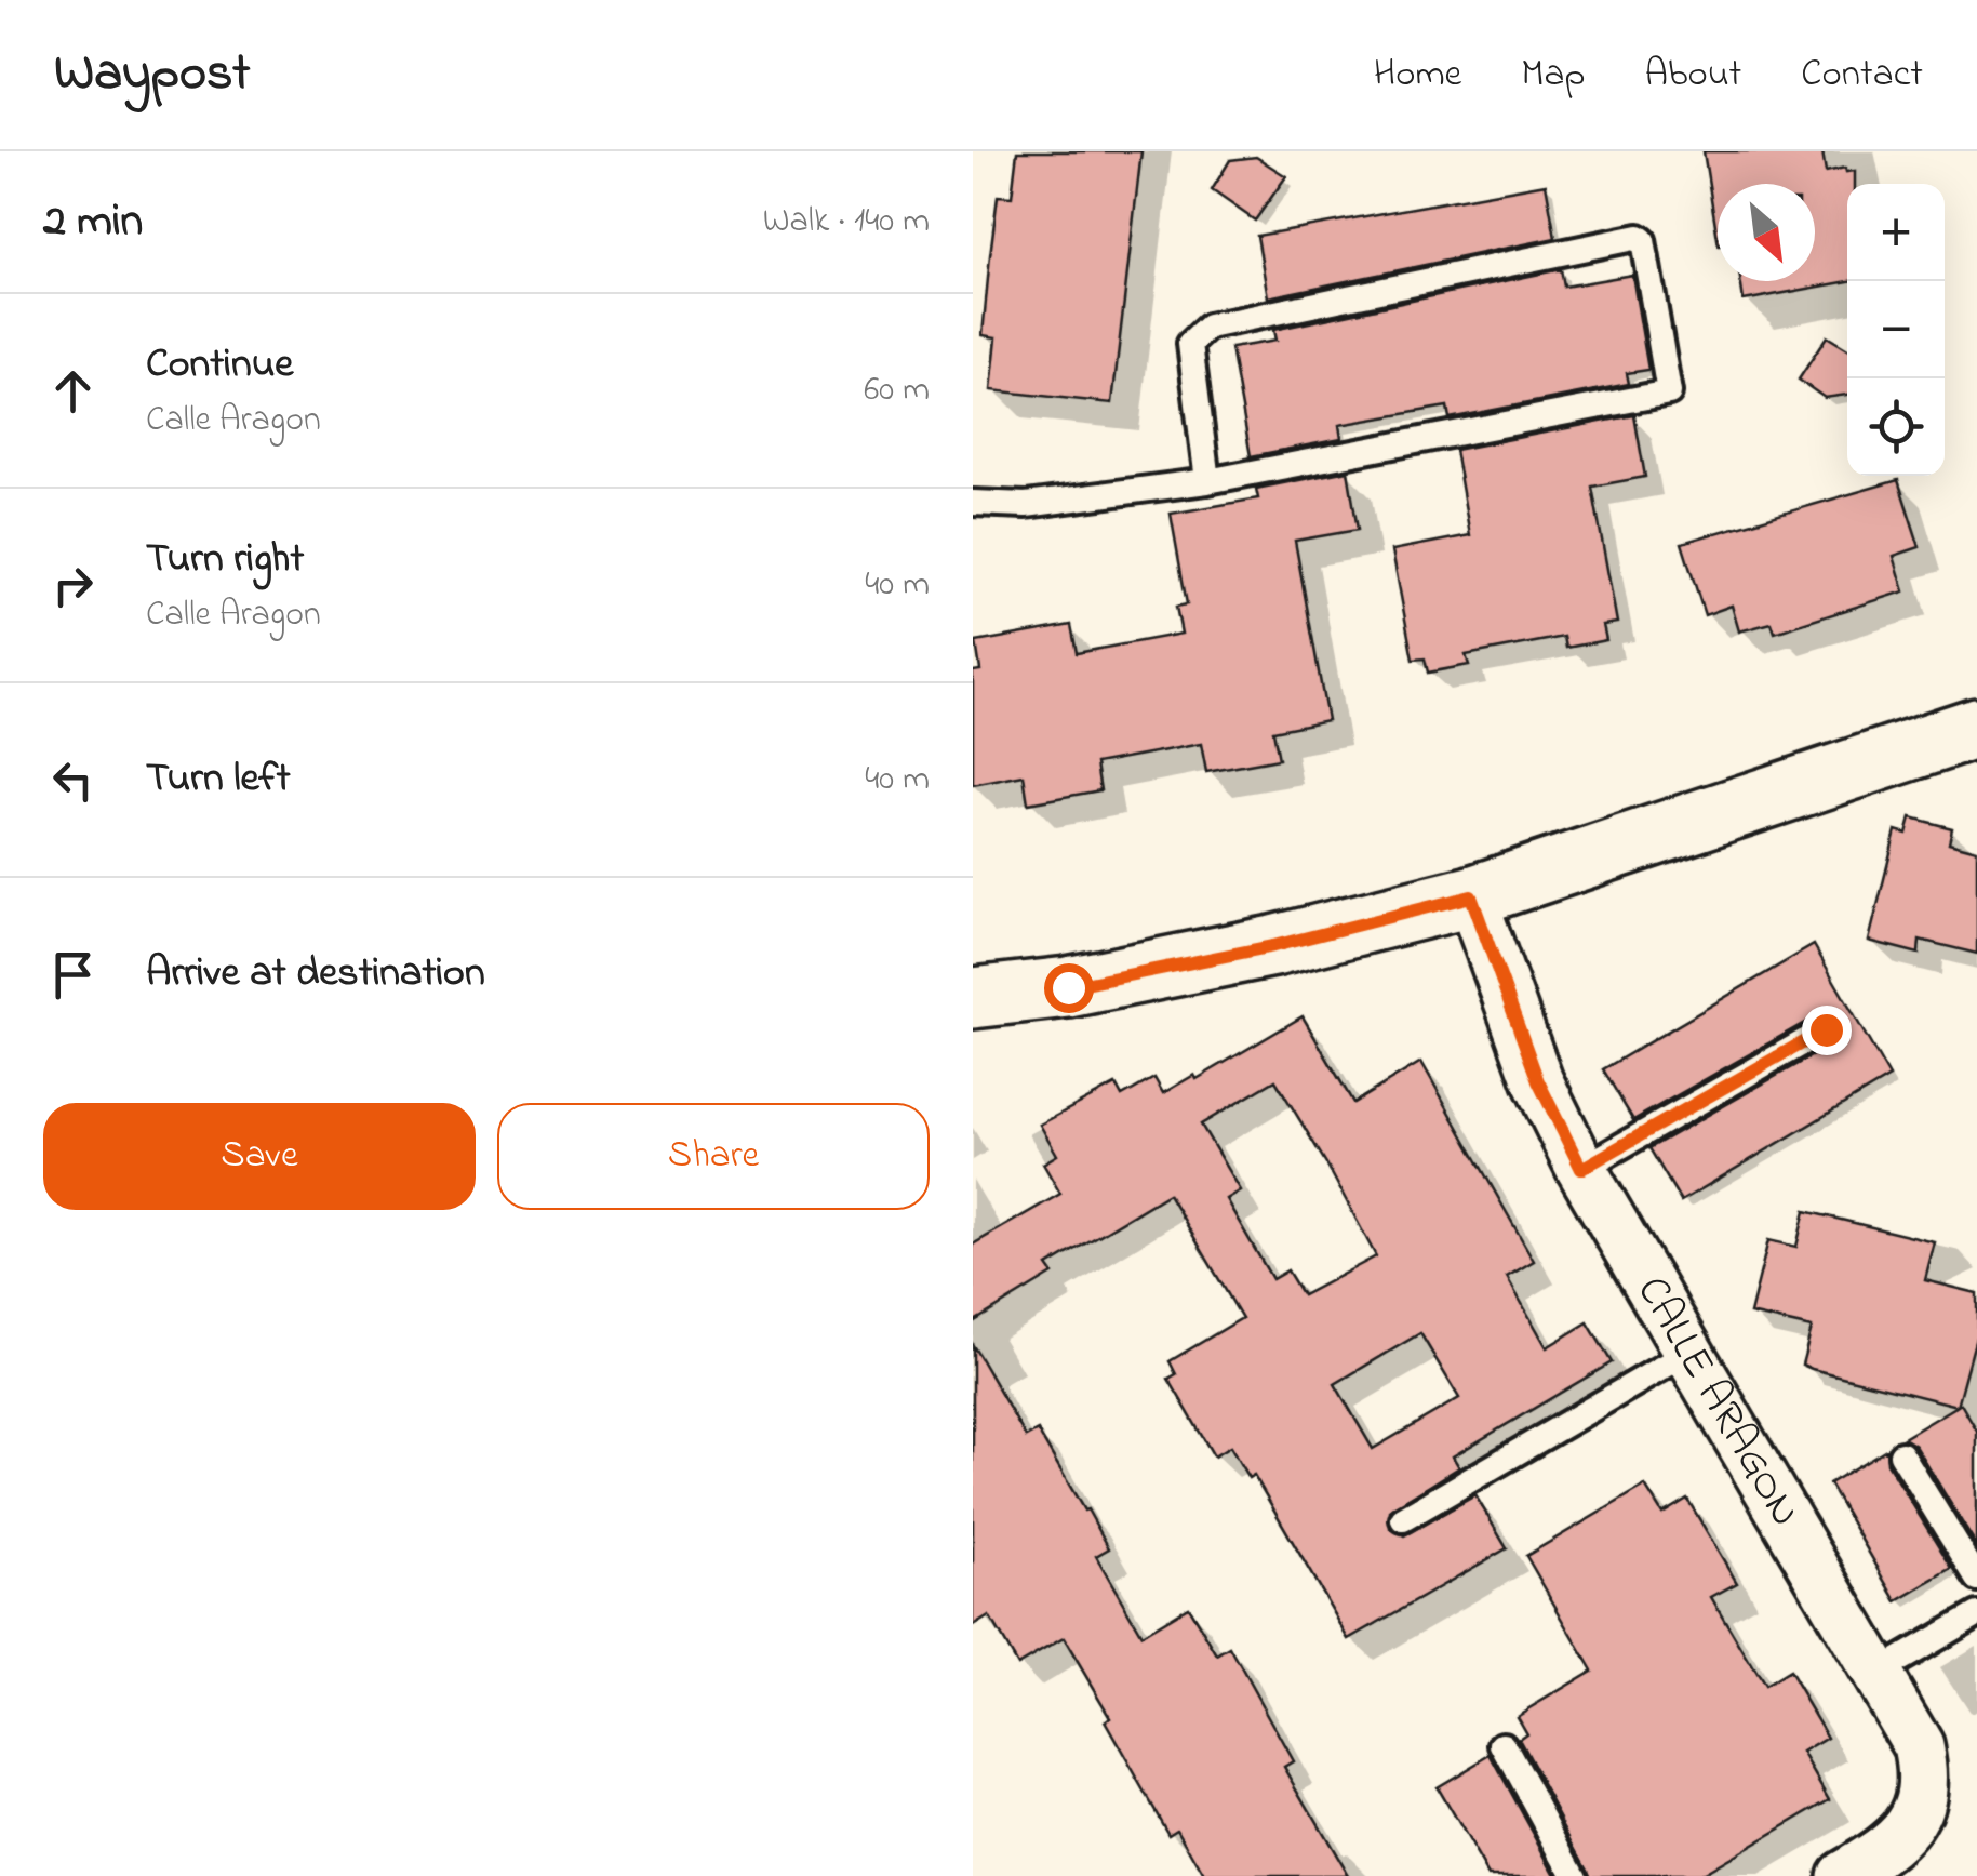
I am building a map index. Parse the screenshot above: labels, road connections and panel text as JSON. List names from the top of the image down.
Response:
{
  "streets": {
    "street": ["CALLE ARAGON"]
  },
  "north": "bottom right",
  "page": {
    "header": "Waypost",
    "nav": [
      "Home",
      "Map",
      "About",
      "Contact"
    ],
    "heading": ["2 min", "Walk · 140 m"],
    "map_buttons": ["+", "−"],
    "list": [
      ["Continue", "Calle Aragon", "60 m"],
      ["Turn right", "Calle Aragon", "40 m"],
      ["Turn left", "40 m"],
      "Arrive at destination"
    ],
    "buttons": ["Save", "Share"]
  }
}
